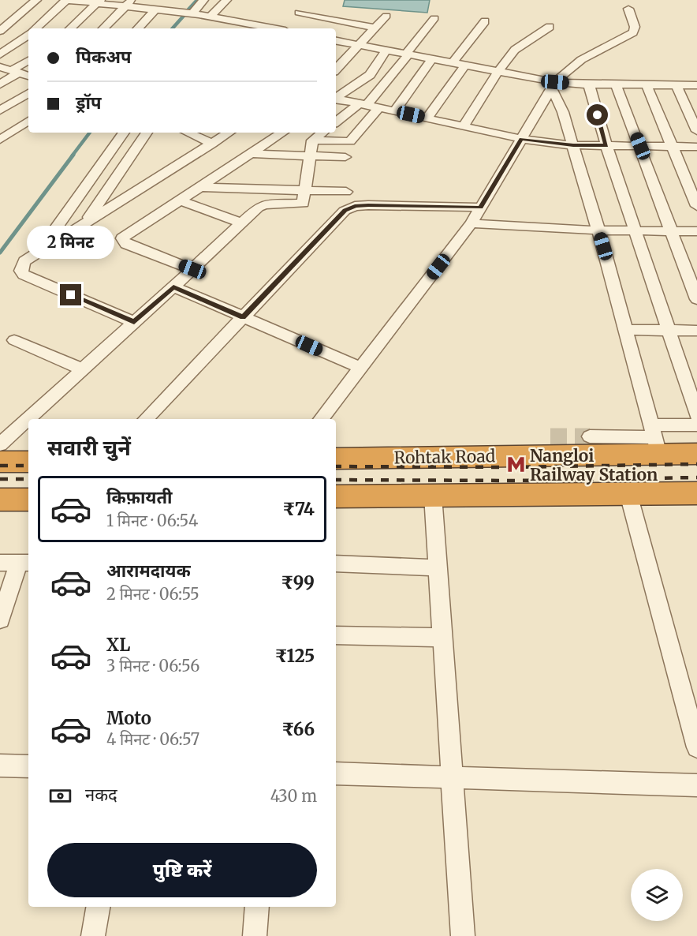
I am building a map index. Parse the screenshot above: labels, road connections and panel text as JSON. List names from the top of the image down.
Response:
{
  "streets": {
    "highway": ["Rohtak Road"]
  },
  "places": {
    "metro station": ["Nangloi Railway Station"]
  },
  "page": {
    "banner": ["पिकअप", "ड्रॉप"],
    "bubble": "2 मिनट",
    "heading": "सवारी चुनें",
    "list": [
      {
        "name": "किफ़ायती",
        "note": "1 मिनट · 06:54",
        "value": "₹74"
      },
      {
        "name": "आरामदायक",
        "note": "2 मिनट · 06:55",
        "value": "₹99"
      },
      {
        "name": "XL",
        "note": "3 मिनट · 06:56",
        "value": "₹125"
      },
      {
        "name": "Moto",
        "note": "4 मिनट · 06:57",
        "value": "₹66"
      }
    ],
    "pay": ["नकद", "430 m"],
    "buttons": "पुष्टि करें"
  }
}
